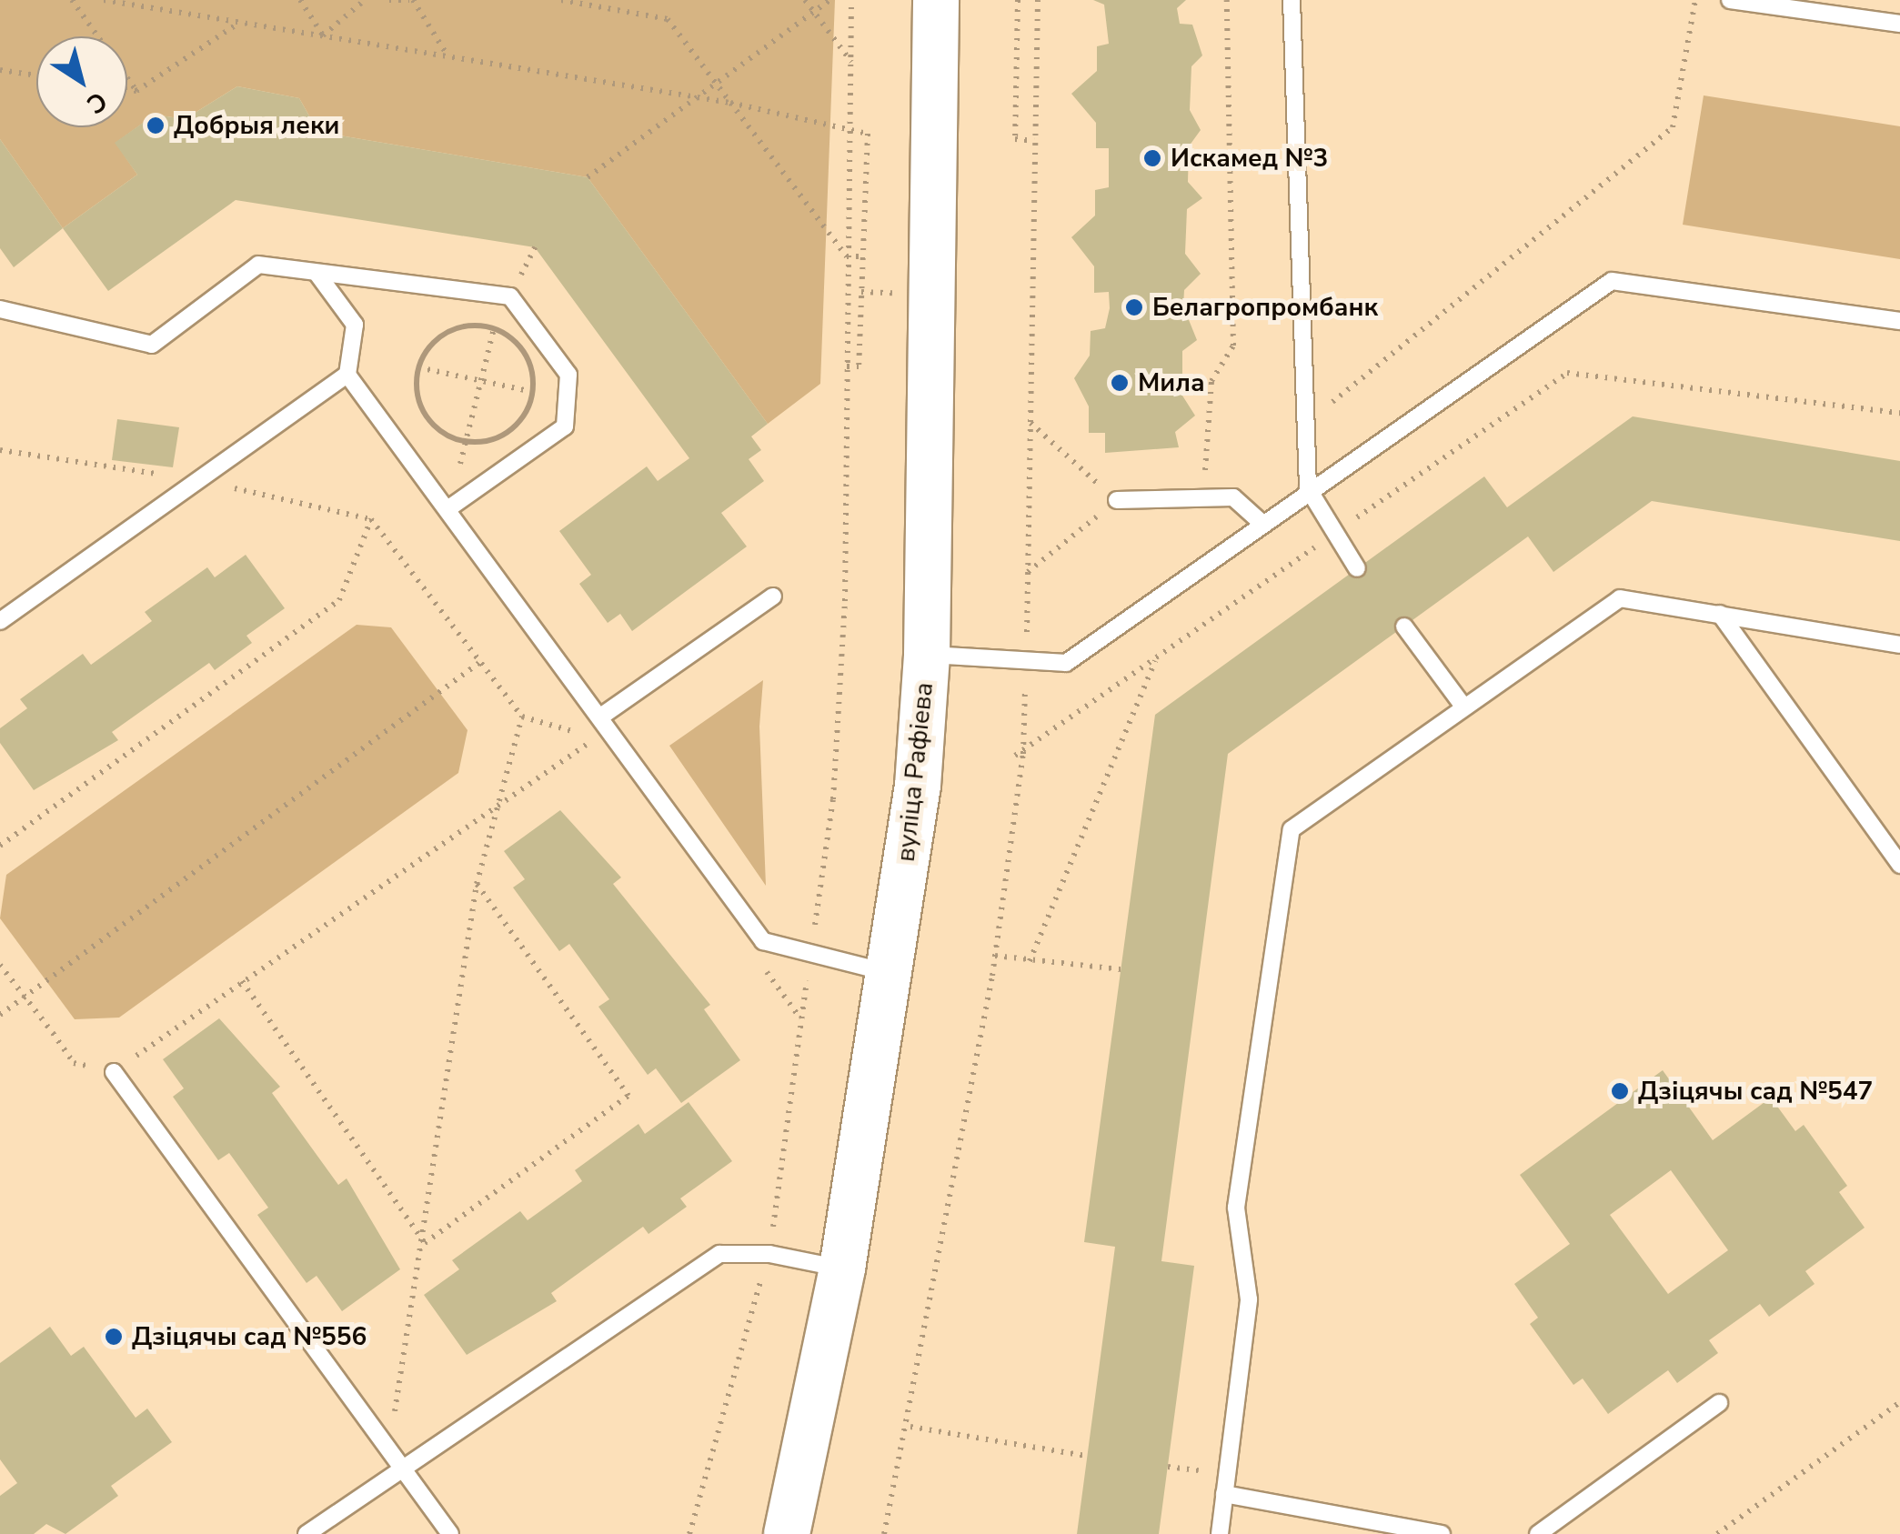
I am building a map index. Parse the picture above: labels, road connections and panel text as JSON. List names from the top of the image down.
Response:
{
  "streets": {
    "main road": ["вуліца Рафіева"]
  },
  "places": [
    "Добрыя леки",
    "Искамед №3",
    "Белагропромбанк",
    "Мила",
    "Дзіцячы сад №547",
    "Дзіцячы сад №556"
  ],
  "north": "bottom right"
}
